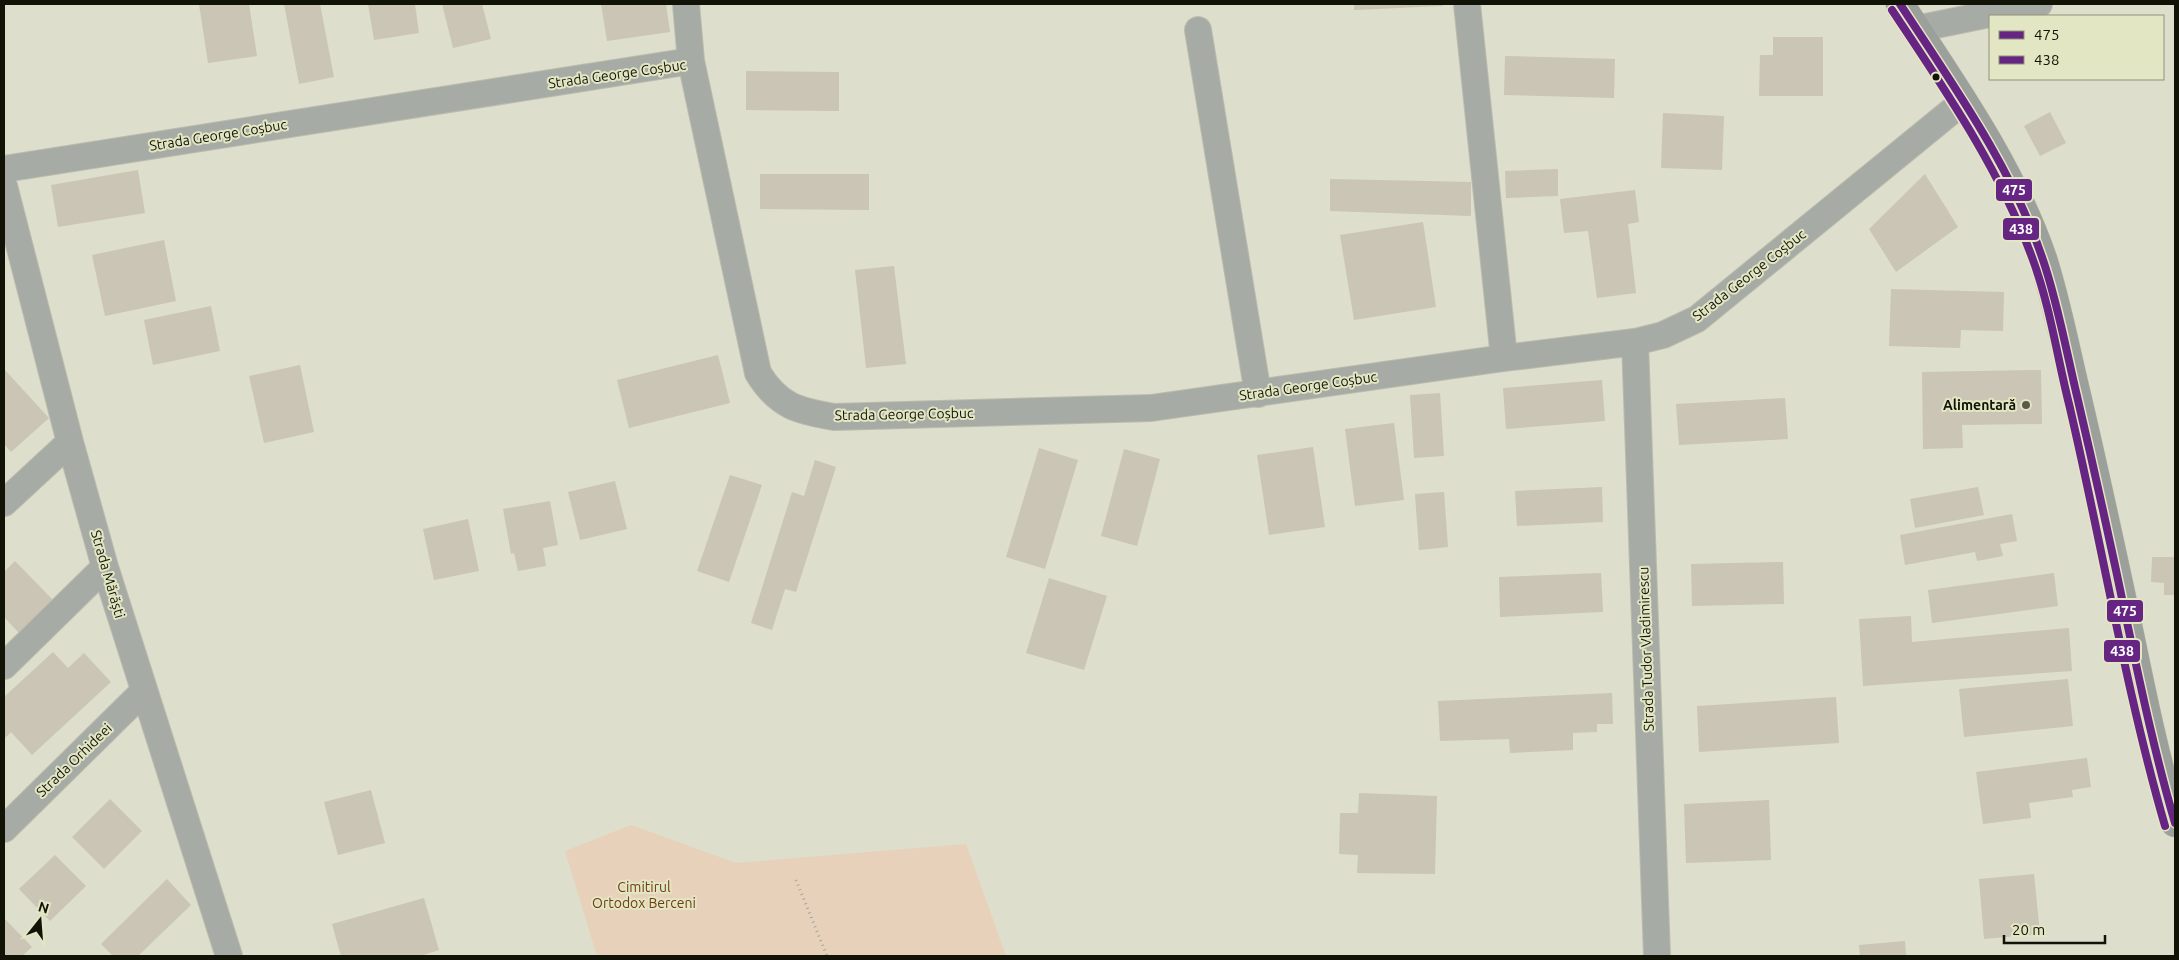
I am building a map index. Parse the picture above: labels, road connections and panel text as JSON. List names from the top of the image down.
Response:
{
  "streets": {
    "street": [
      "Strada George Coșbuc",
      "Strada Mărăști",
      "Strada Tudor Vladimirescu",
      "Strada Orhideei"
    ]
  },
  "crossings": [
    ["Strada George Coșbuc", "Strada Tudor Vladimirescu"],
    ["Strada Mărăști", "Strada Orhideei"]
  ],
  "parks": ["Cimitirul Ortodox Berceni"],
  "places": ["Alimentară"],
  "lines": ["transit line 475", "transit line 438"],
  "legend": ["475", "438"],
  "scale_bar": "20 m",
  "north": "top"
}
